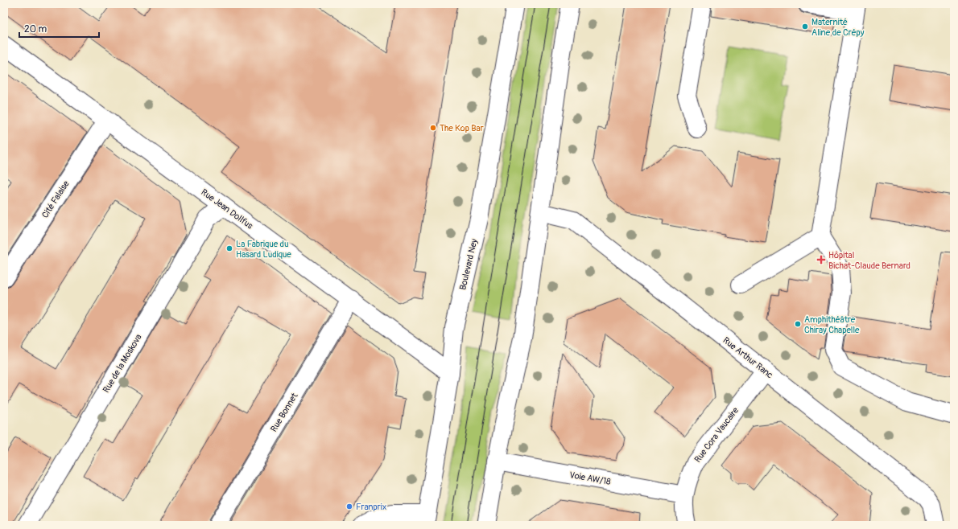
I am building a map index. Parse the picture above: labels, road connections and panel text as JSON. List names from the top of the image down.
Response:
{
  "streets": {
    "street": [
      "Cité Falaise",
      "Rue Jean Dollfus",
      "Boulevard Ney",
      "Rue Arthur Ranc",
      "Rue de la Moskova",
      "Rue Bonnet",
      "Rue Cora Vaucaire",
      "Voie AW/18"
    ]
  },
  "crossings": [
    ["Cité Falaise", "Rue Jean Dollfus"],
    ["Rue Jean Dollfus", "Boulevard Ney"],
    ["Rue Jean Dollfus", "Rue de la Moskova"],
    ["Rue Jean Dollfus", "Rue Bonnet"],
    ["Rue Arthur Ranc", "Rue Cora Vaucaire"],
    ["Rue Cora Vaucaire", "Voie AW/18"]
  ],
  "places": {
    "other": [
      "Maternité Aline de Crépy",
      "The Kop Bar",
      "La Fabrique du Hasard Ludique",
      "Amphithéâtre Chiray Chapelle",
      "Franprix"
    ],
    "health": ["Hôpital Bichat-Claude Bernard"]
  },
  "scale_bar": "20 m"
}
